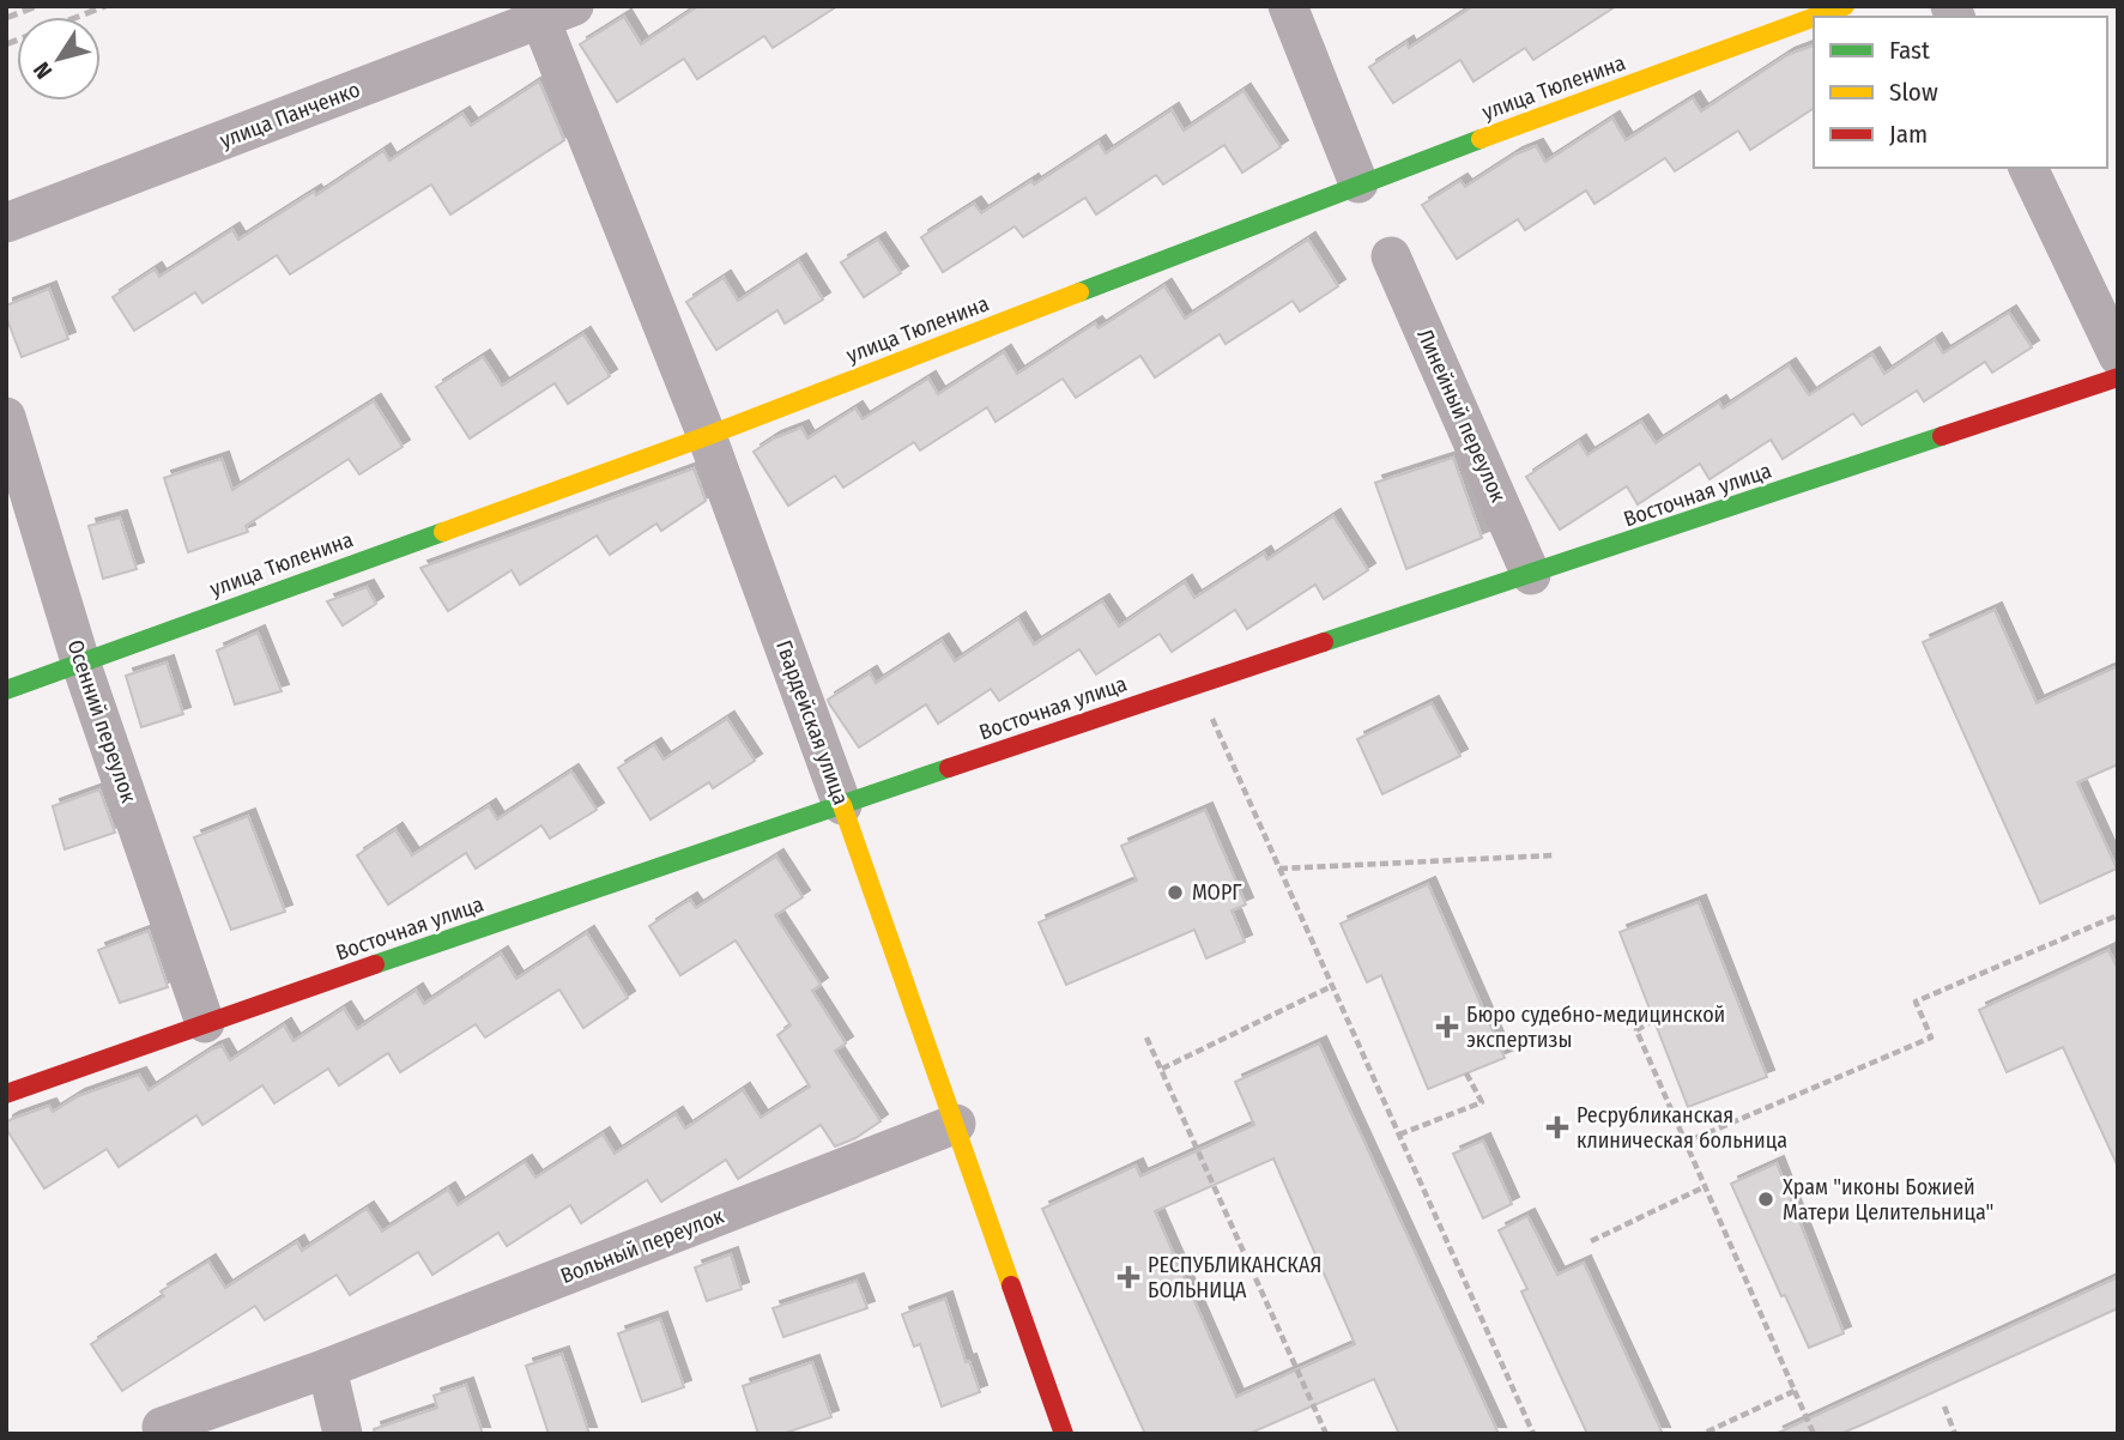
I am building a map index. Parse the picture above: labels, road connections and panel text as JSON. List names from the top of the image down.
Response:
{
  "streets": {
    "street": [
      "улица Тюленина",
      "улица Панченко",
      "Линейный переулок",
      "Восточная улица",
      "Осенний переулок",
      "Гвардейская улица",
      "Вольный переулок"
    ]
  },
  "crossings": [
    ["улица Тюленина", "Осенний переулок"],
    ["улица Тюленина", "Гвардейская улица"],
    ["улица Панченко", "Гвардейская улица"],
    ["Линейный переулок", "Восточная улица"],
    ["Восточная улица", "Осенний переулок"],
    ["Восточная улица", "Гвардейская улица"],
    ["Гвардейская улица", "Вольный переулок"]
  ],
  "places": {
    "other": ["МОРГ", "Храм \"иконы Божией Матери Целительница\""],
    "health": ["Бюро судебно-медицинской экспертизы", "Ресрубликанская клиническая больница", "РЕСПУБЛИКАНСКАЯ БОЛЬНИЦА"]
  },
  "legend": ["Fast", "Slow", "Jam"],
  "north": "bottom left"
}
